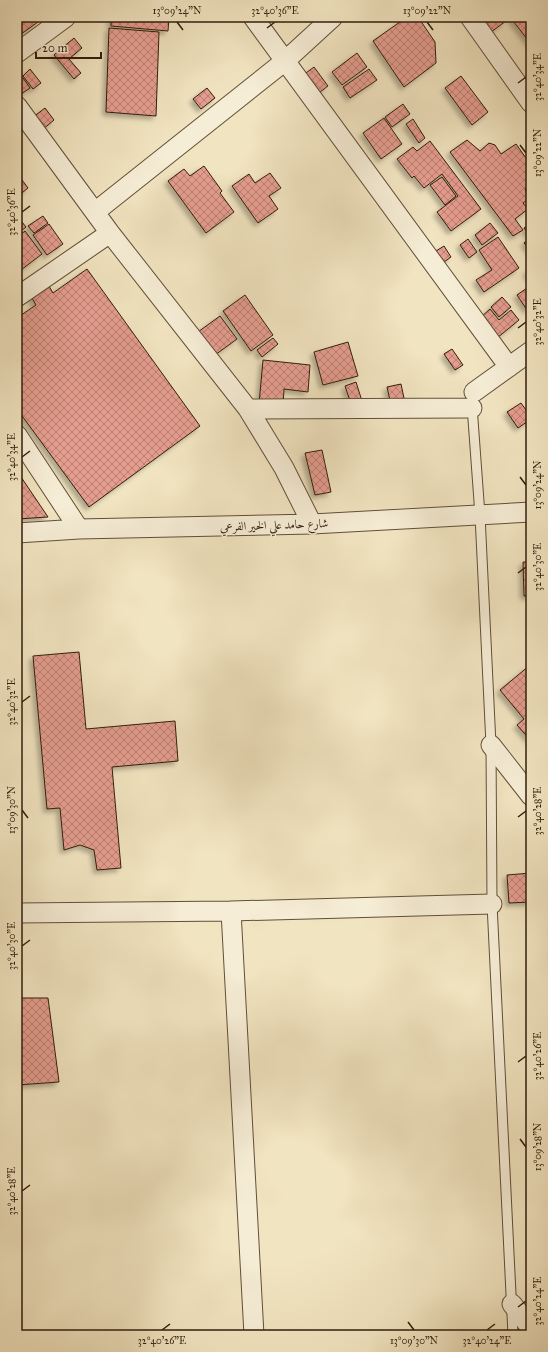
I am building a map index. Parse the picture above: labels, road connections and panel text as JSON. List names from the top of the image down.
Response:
{
  "streets": {
    "street": ["شارع حامد علي الخير الفرعي"]
  },
  "scale_bar": "20 m",
  "coordinates": [
    "13°09'24\"N",
    "32°40'36\"E",
    "13°09'22\"N",
    "32°40'34\"E",
    "32°40'32\"E",
    "32°40'30\"E",
    "13°09'30\"N",
    "32°40'28\"E",
    "32°40'26\"E",
    "13°09'28\"N",
    "32°40'24\"E"
  ]
}
